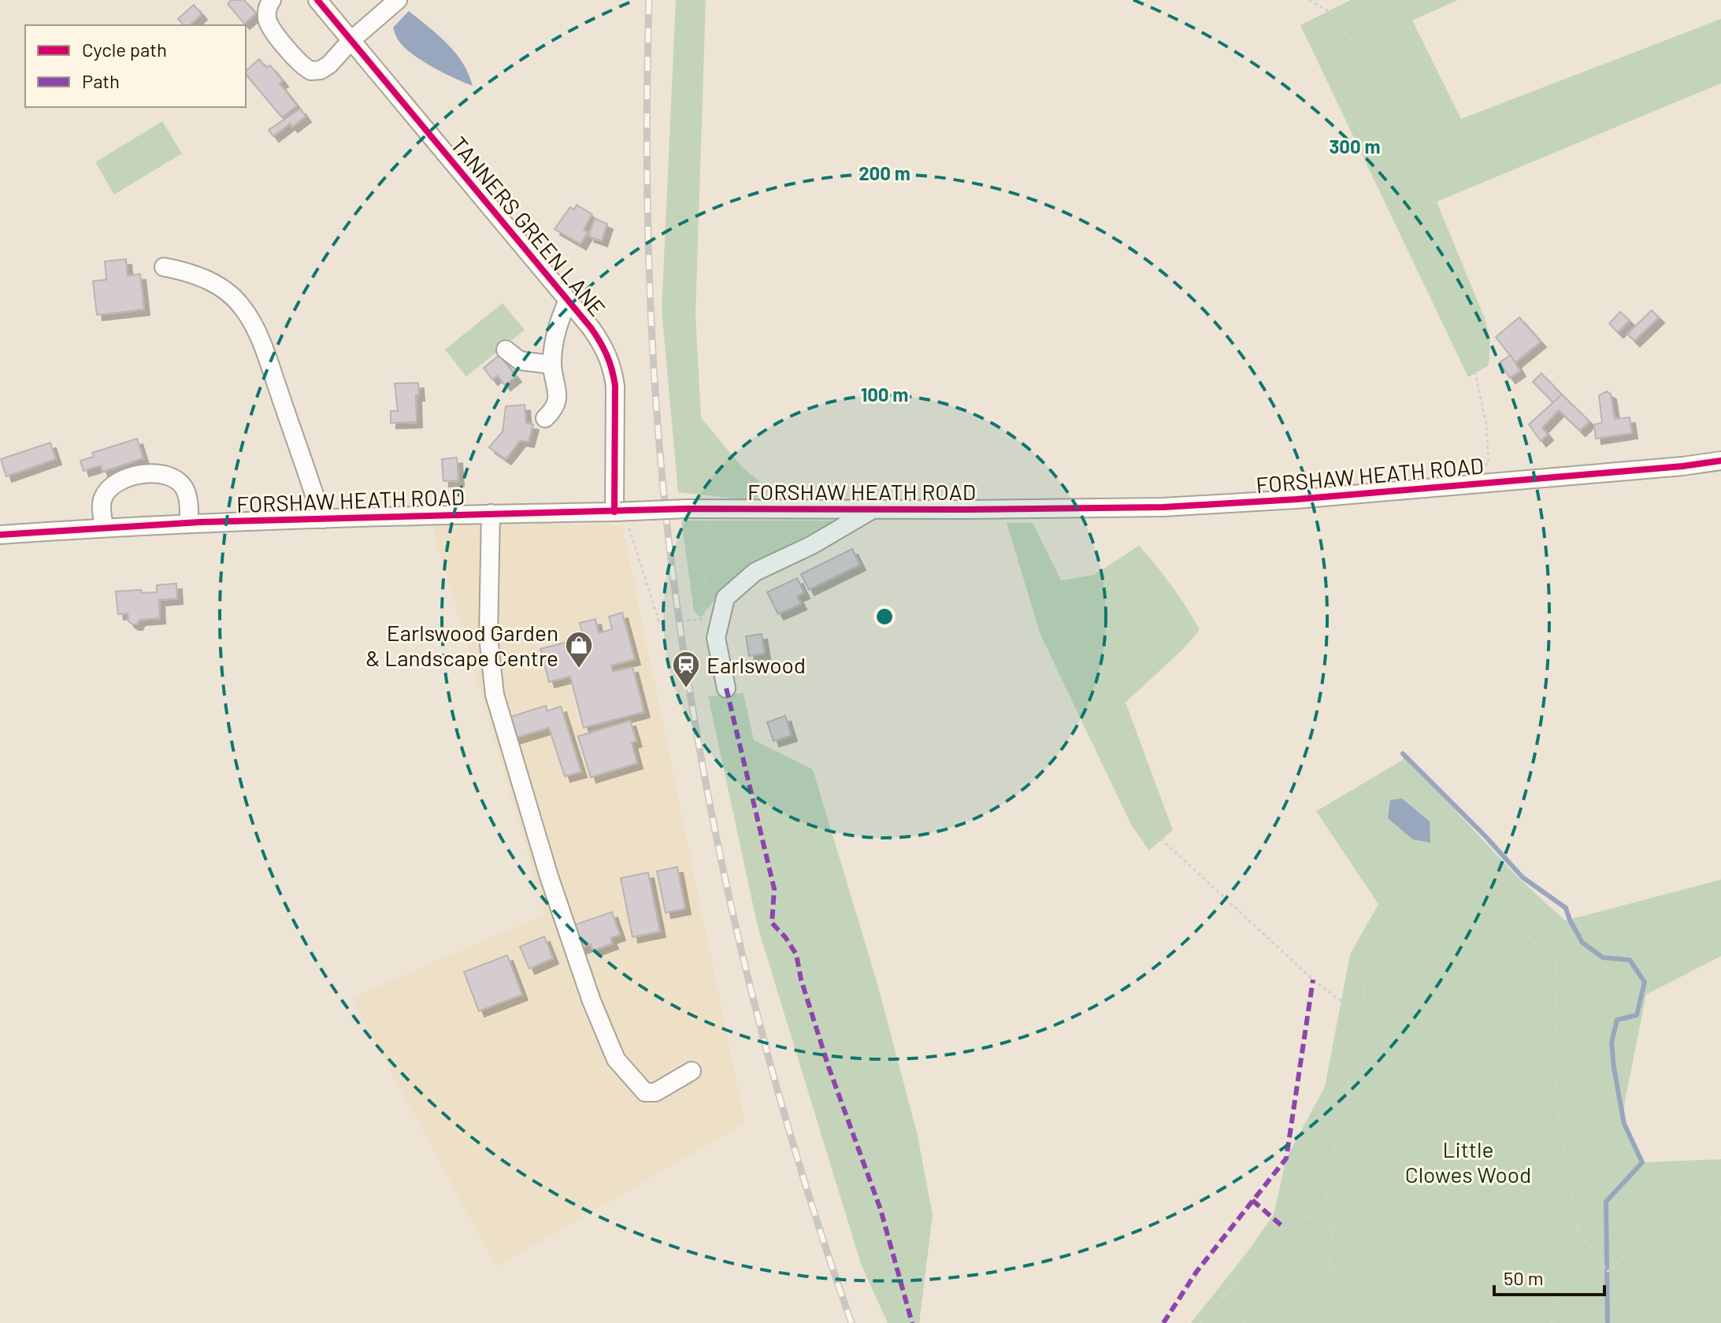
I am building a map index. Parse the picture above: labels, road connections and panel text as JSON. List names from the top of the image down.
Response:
{
  "streets": {
    "street": ["TANNERS GREEN LANE", "FORSHAW HEATH ROAD"]
  },
  "crossings": [
    ["TANNERS GREEN LANE", "FORSHAW HEATH ROAD"]
  ],
  "parks": ["Little Clowes Wood"],
  "places": {
    "shop": ["Earlswood Garden & Landscape Centre"],
    "station": ["Earlswood"]
  },
  "legend": ["Cycle path", "Path"],
  "scale_bar": "50 m",
  "rings": ["300 m", "200 m", "100 m"]
}
